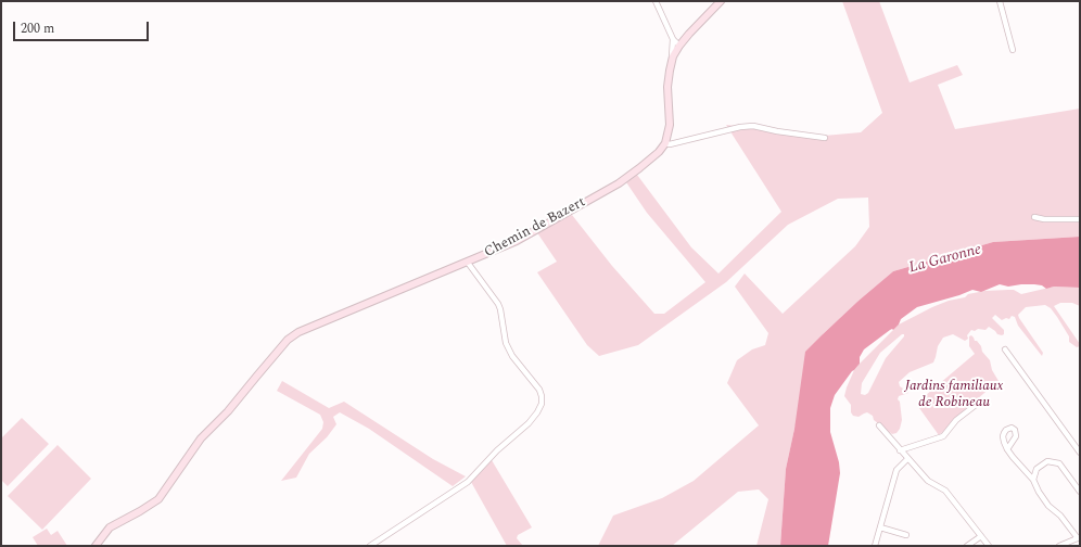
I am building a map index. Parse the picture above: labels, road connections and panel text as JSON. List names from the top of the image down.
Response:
{
  "streets": {
    "street": ["Chemin de Bazert"]
  },
  "water": ["La Garonne"],
  "parks": ["Jardins familiaux de Robineau"],
  "scale_bar": "200 m"
}
